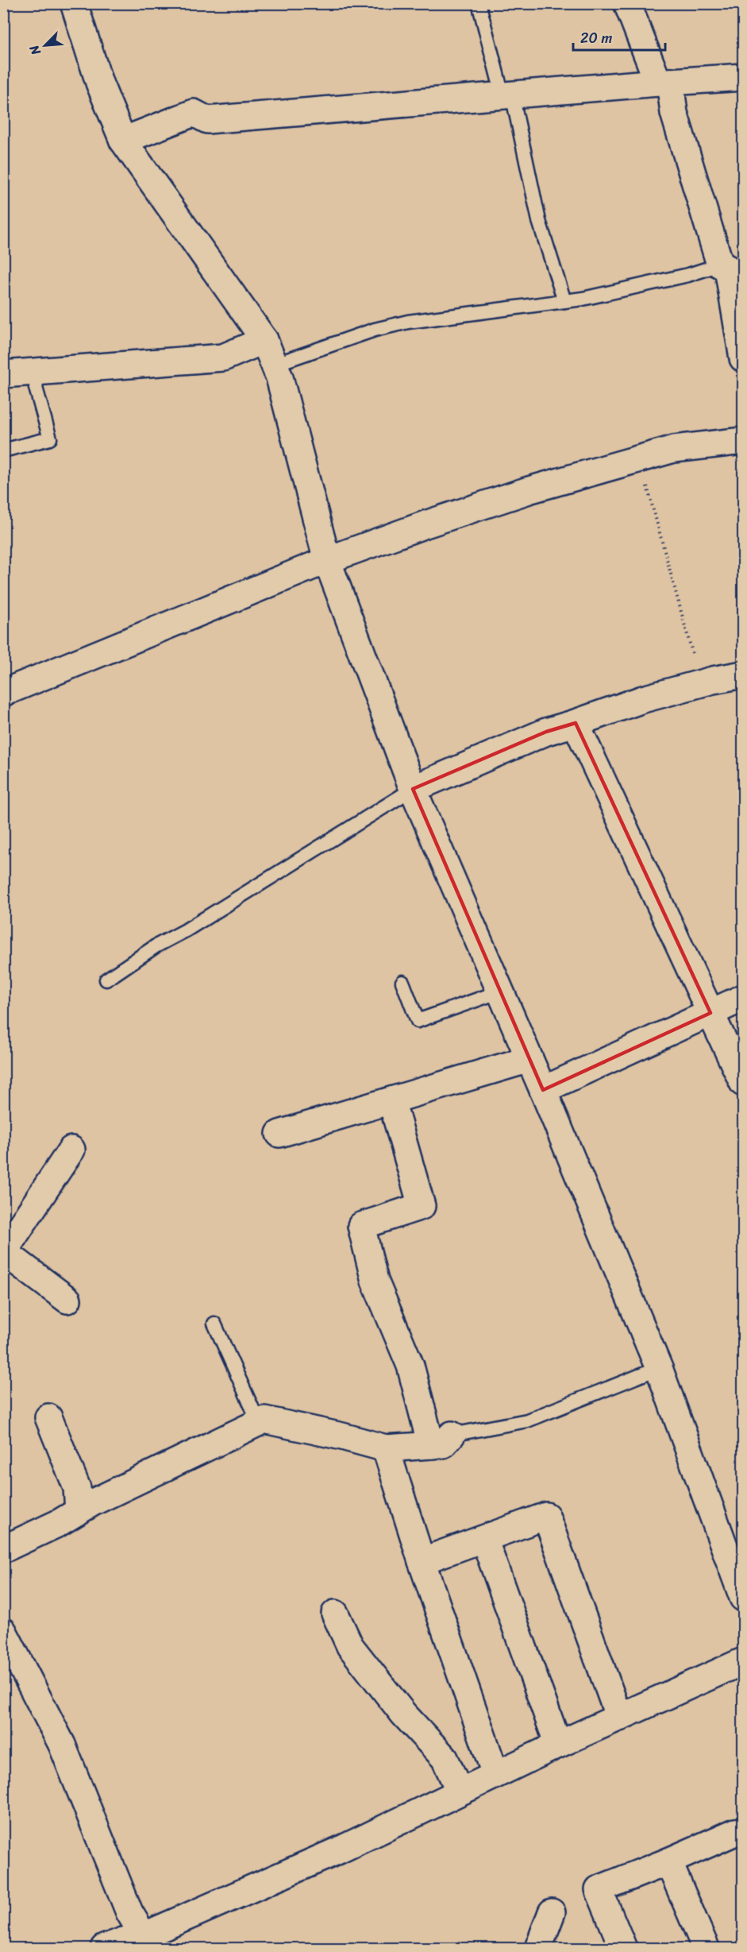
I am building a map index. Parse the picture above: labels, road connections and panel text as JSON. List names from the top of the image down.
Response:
{
  "scale_bar": "20 m",
  "north": "bottom left"
}
